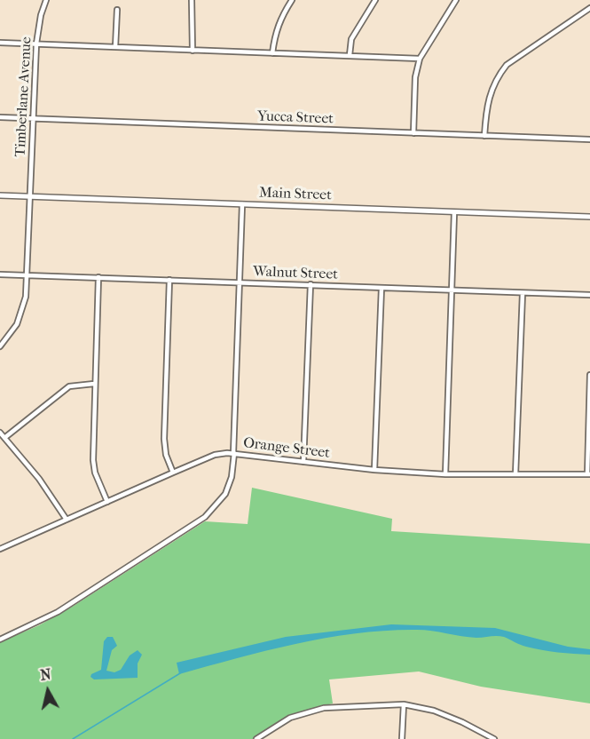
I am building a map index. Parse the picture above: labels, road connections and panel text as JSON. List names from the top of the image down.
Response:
{
  "streets": {
    "main road": ["Main Street"],
    "street": [
      "Timberlane Avenue",
      "Yucca Street",
      "Walnut Street",
      "Orange Street"
    ]
  },
  "crossings": [
    ["Timberlane Avenue", "Yucca Street"],
    ["Timberlane Avenue", "Main Street"],
    ["Timberlane Avenue", "Walnut Street"]
  ],
  "north": "top"
}
